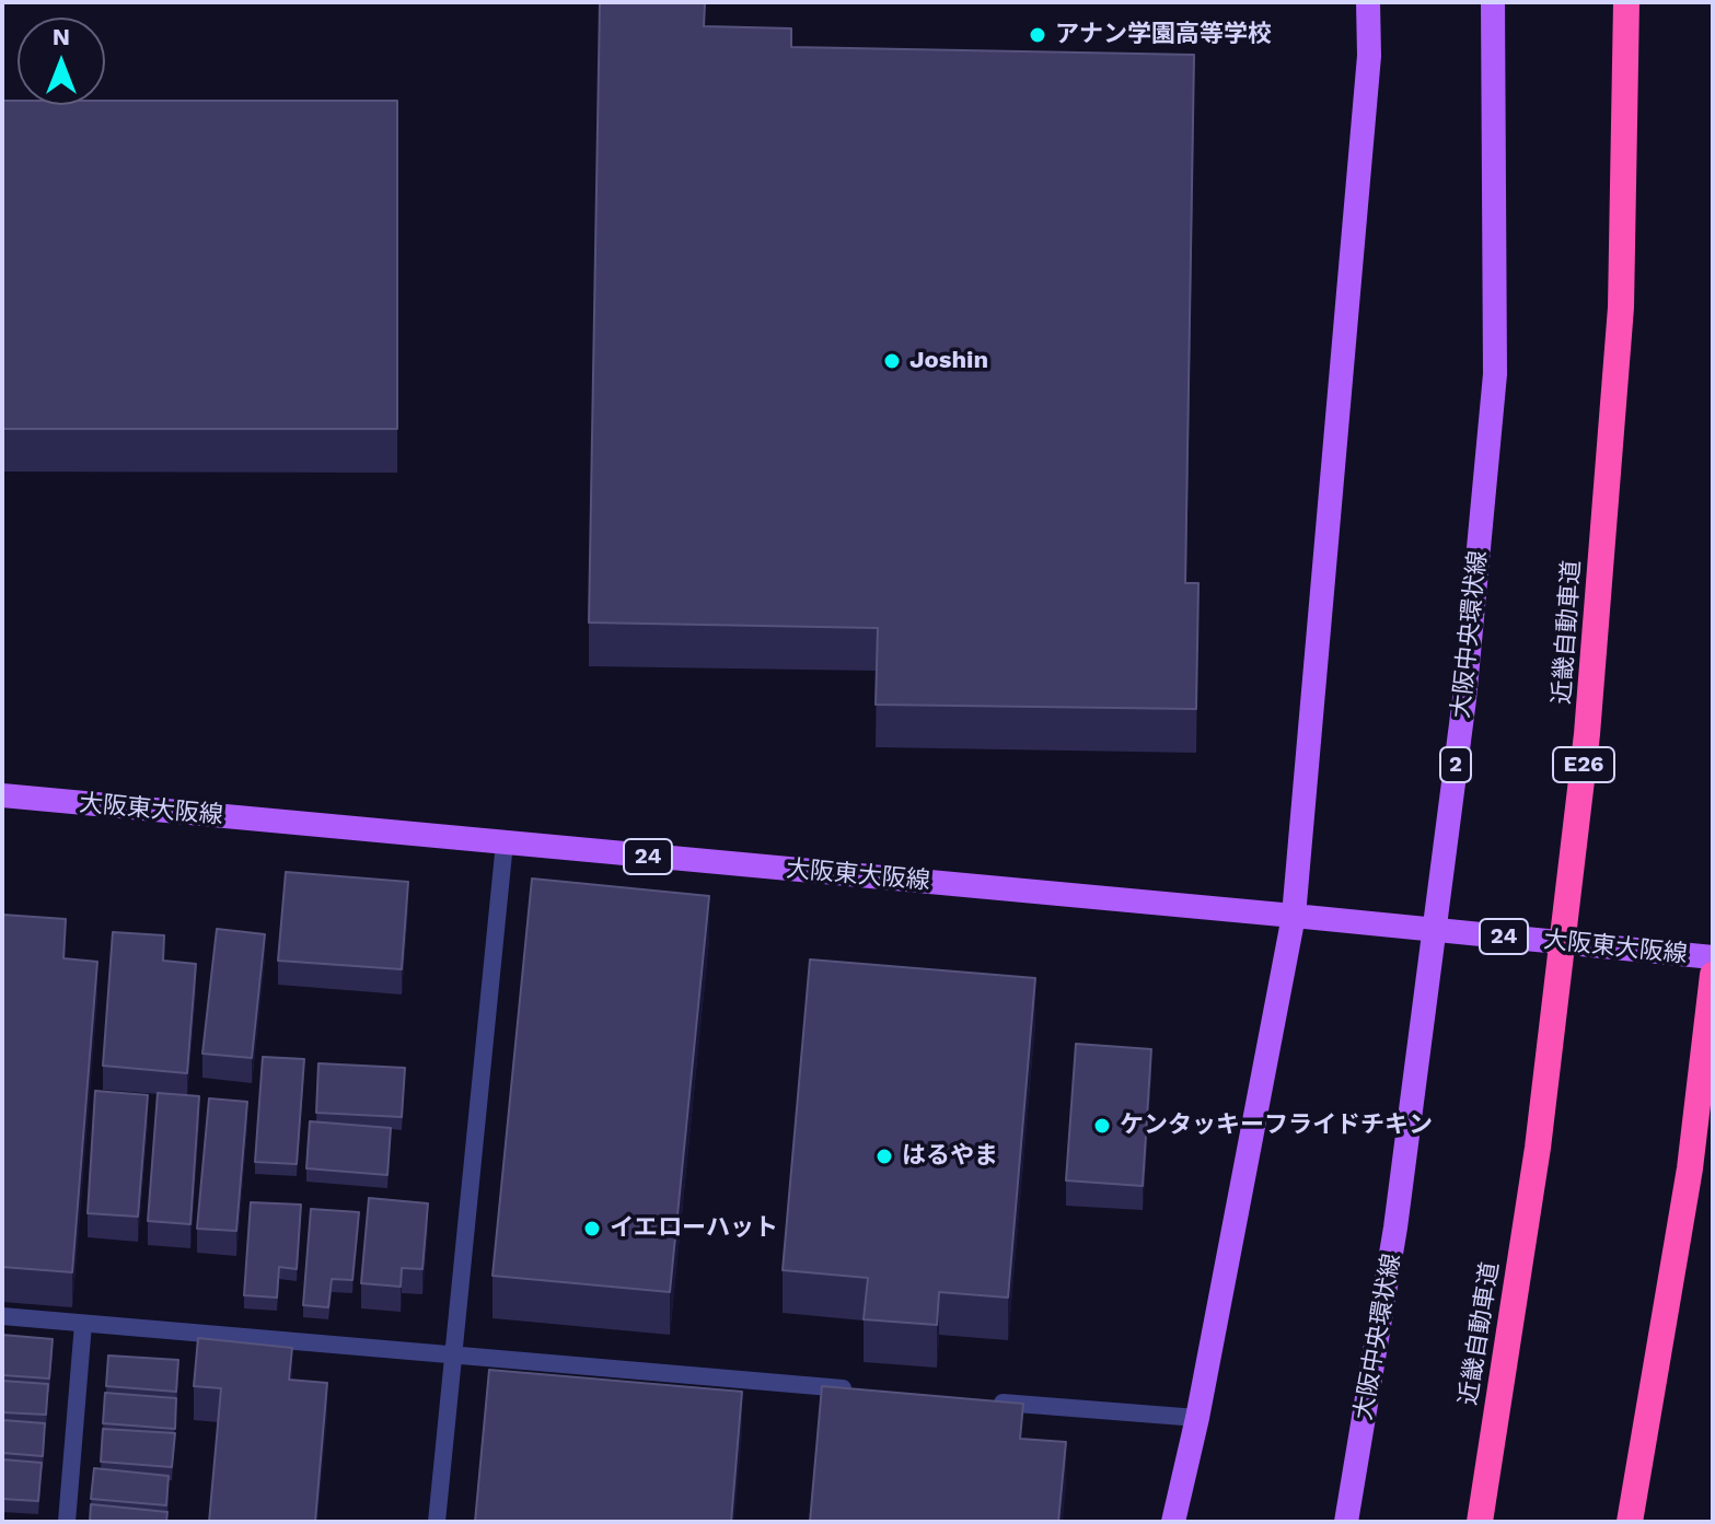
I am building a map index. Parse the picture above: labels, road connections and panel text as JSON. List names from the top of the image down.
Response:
{
  "streets": {
    "highway": ["近畿自動車道", "E26"],
    "main road": [
      "大阪中央環状線",
      "2",
      "大阪東大阪線",
      "24"
    ]
  },
  "places": [
    "アナン学園高等学校",
    "Joshin",
    "ケンタッキーフライドチキン",
    "はるやま",
    "イエローハット"
  ],
  "north": "top"
}
